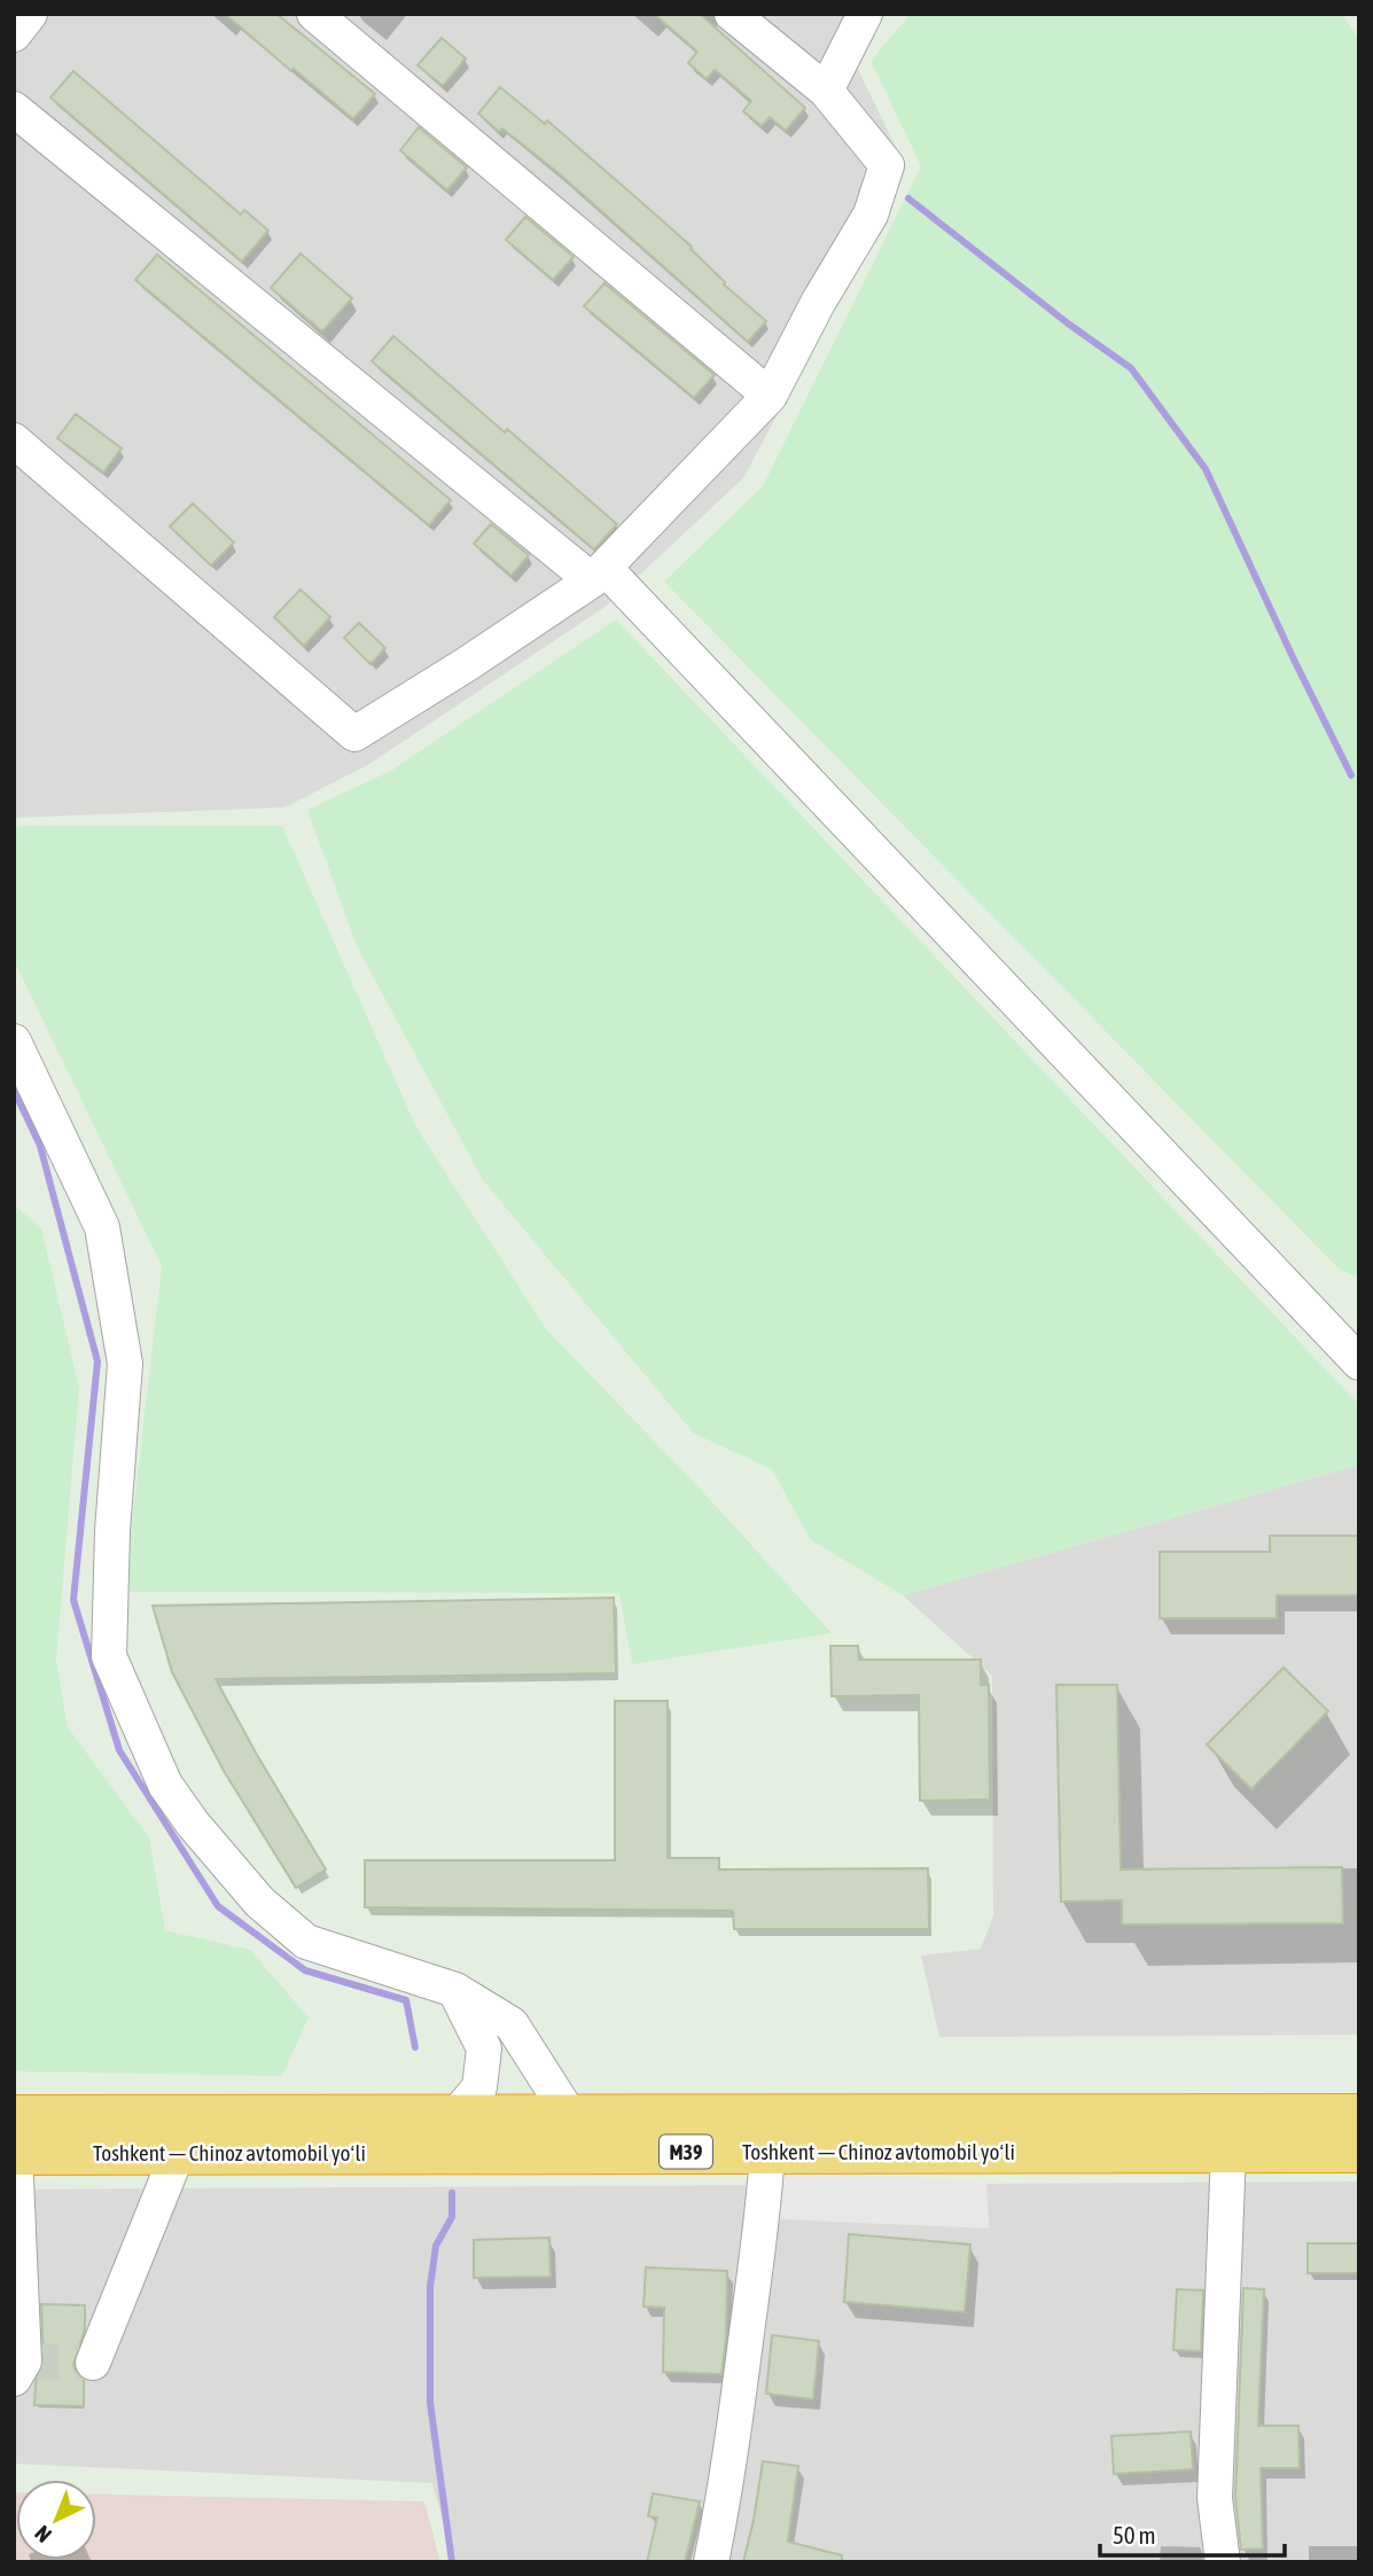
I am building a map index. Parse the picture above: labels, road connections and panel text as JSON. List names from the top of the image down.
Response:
{
  "streets": {
    "highway": ["M39", "Toshkent — Chinoz avtomobil yoʻli"]
  },
  "scale_bar": "50 m",
  "north": "bottom left"
}
